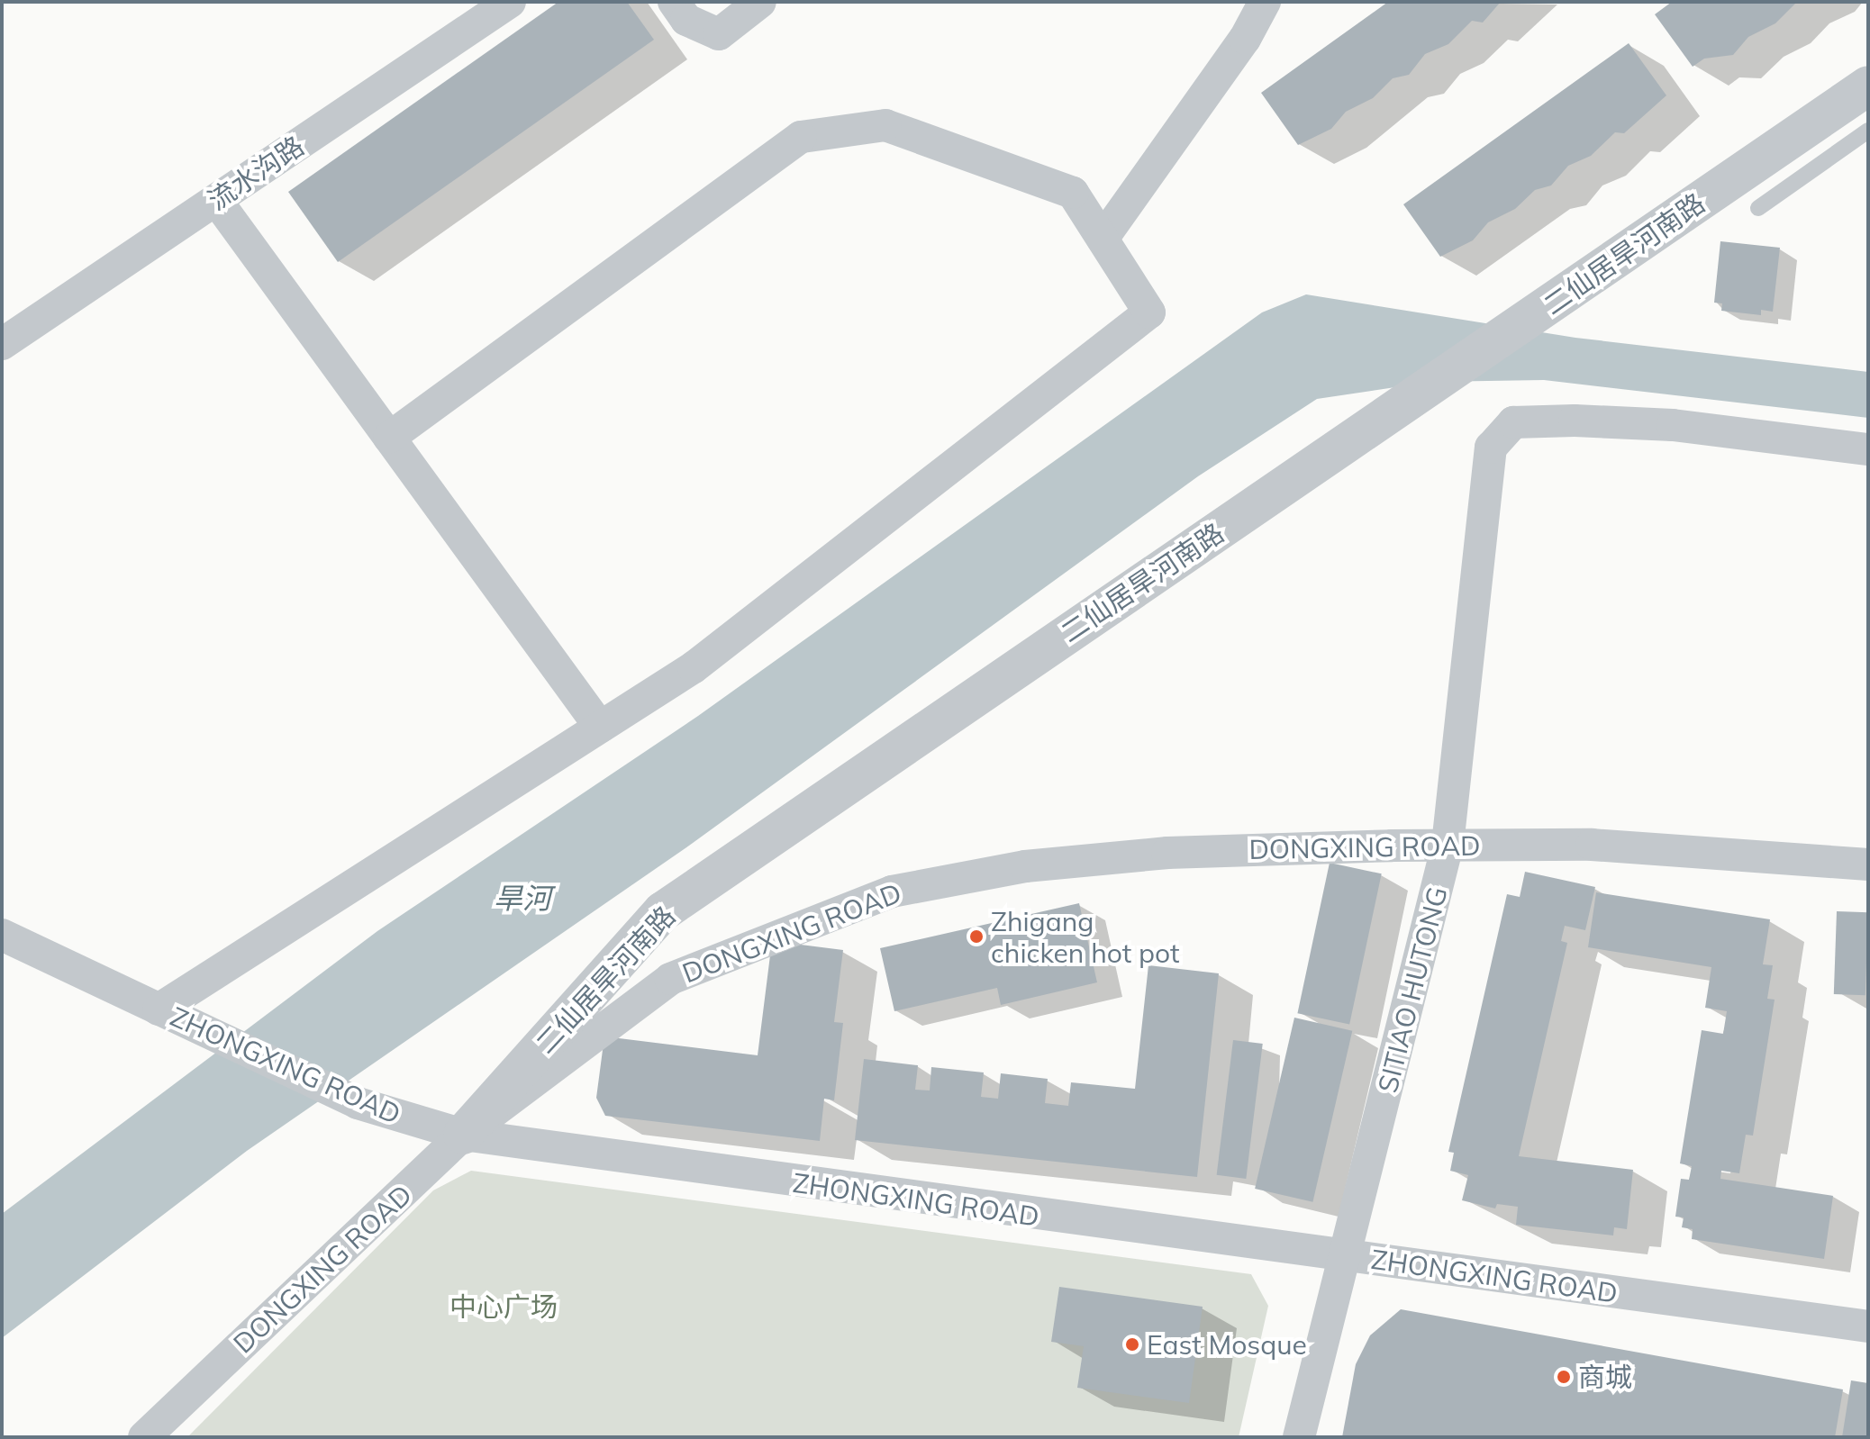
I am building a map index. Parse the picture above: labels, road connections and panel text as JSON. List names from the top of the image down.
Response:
{
  "streets": {
    "street": [
      "流水沟路",
      "二仙居旱河南路",
      "DONGXING ROAD",
      "SITIAO HUTONG",
      "ZHONGXING ROAD"
    ]
  },
  "crossings": [
    ["二仙居旱河南路", "DONGXING ROAD"],
    ["二仙居旱河南路", "ZHONGXING ROAD"],
    ["DONGXING ROAD", "SITIAO HUTONG"],
    ["DONGXING ROAD", "ZHONGXING ROAD"],
    ["SITIAO HUTONG", "ZHONGXING ROAD"]
  ],
  "water": ["旱河"],
  "parks": ["中心广场"],
  "places": ["Zhigang chicken hot pot", "East Mosque", "商城"]
}
